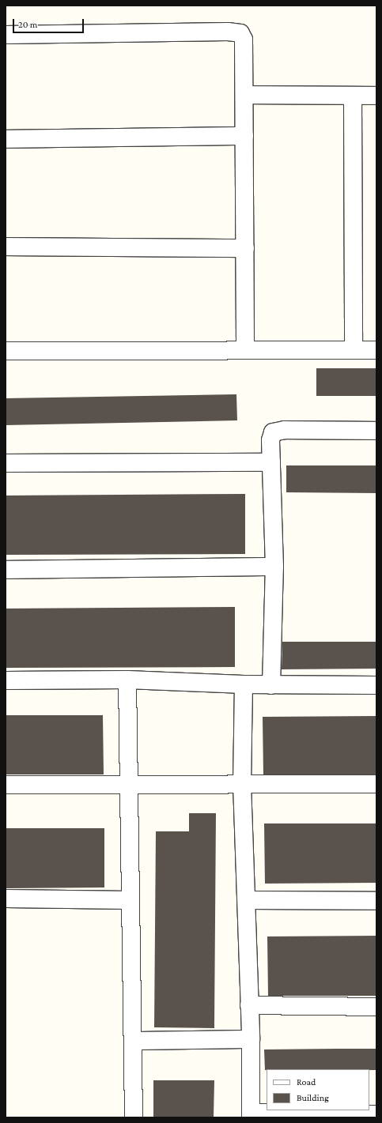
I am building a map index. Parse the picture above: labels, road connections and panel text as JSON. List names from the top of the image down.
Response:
{
  "legend": ["Road", "Building"],
  "scale_bar": "20 m"
}
